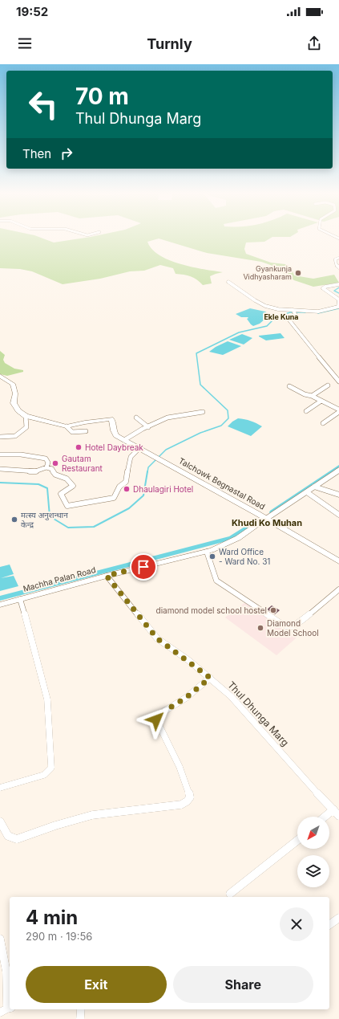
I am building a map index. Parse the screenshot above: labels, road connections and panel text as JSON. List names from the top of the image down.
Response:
{
  "streets": {
    "main road": ["Talchowk Begnastal Road"],
    "street": ["Machha Palan Road", "Thul Dhunga Marg"]
  },
  "crossings": [
    ["Talchowk Begnastal Road", "Machha Palan Road"],
    ["Machha Palan Road", "Thul Dhunga Marg"]
  ],
  "districts": ["Ekle Kuna", "Khudi Ko Muhan"],
  "places": [
    "Gyankunja Vidhyasharam",
    "Hotel Daybreak",
    "Gautam Restaurant",
    "Dhaulagiri Hotel",
    "मत्स्य अनुशन्धान केन्द्र",
    "Ward Office - Ward No. 31",
    "diamond model school hostel",
    "Diamond Model School"
  ],
  "north": "bottom left",
  "page": {
    "status": "19:52",
    "header": "Turnly",
    "turn": ["70 m", "Thul Dhunga Marg"],
    "then": "Then",
    "heading": ["4 min", "290 m · 19:56"],
    "buttons": ["Exit", "Share"]
  }
}
